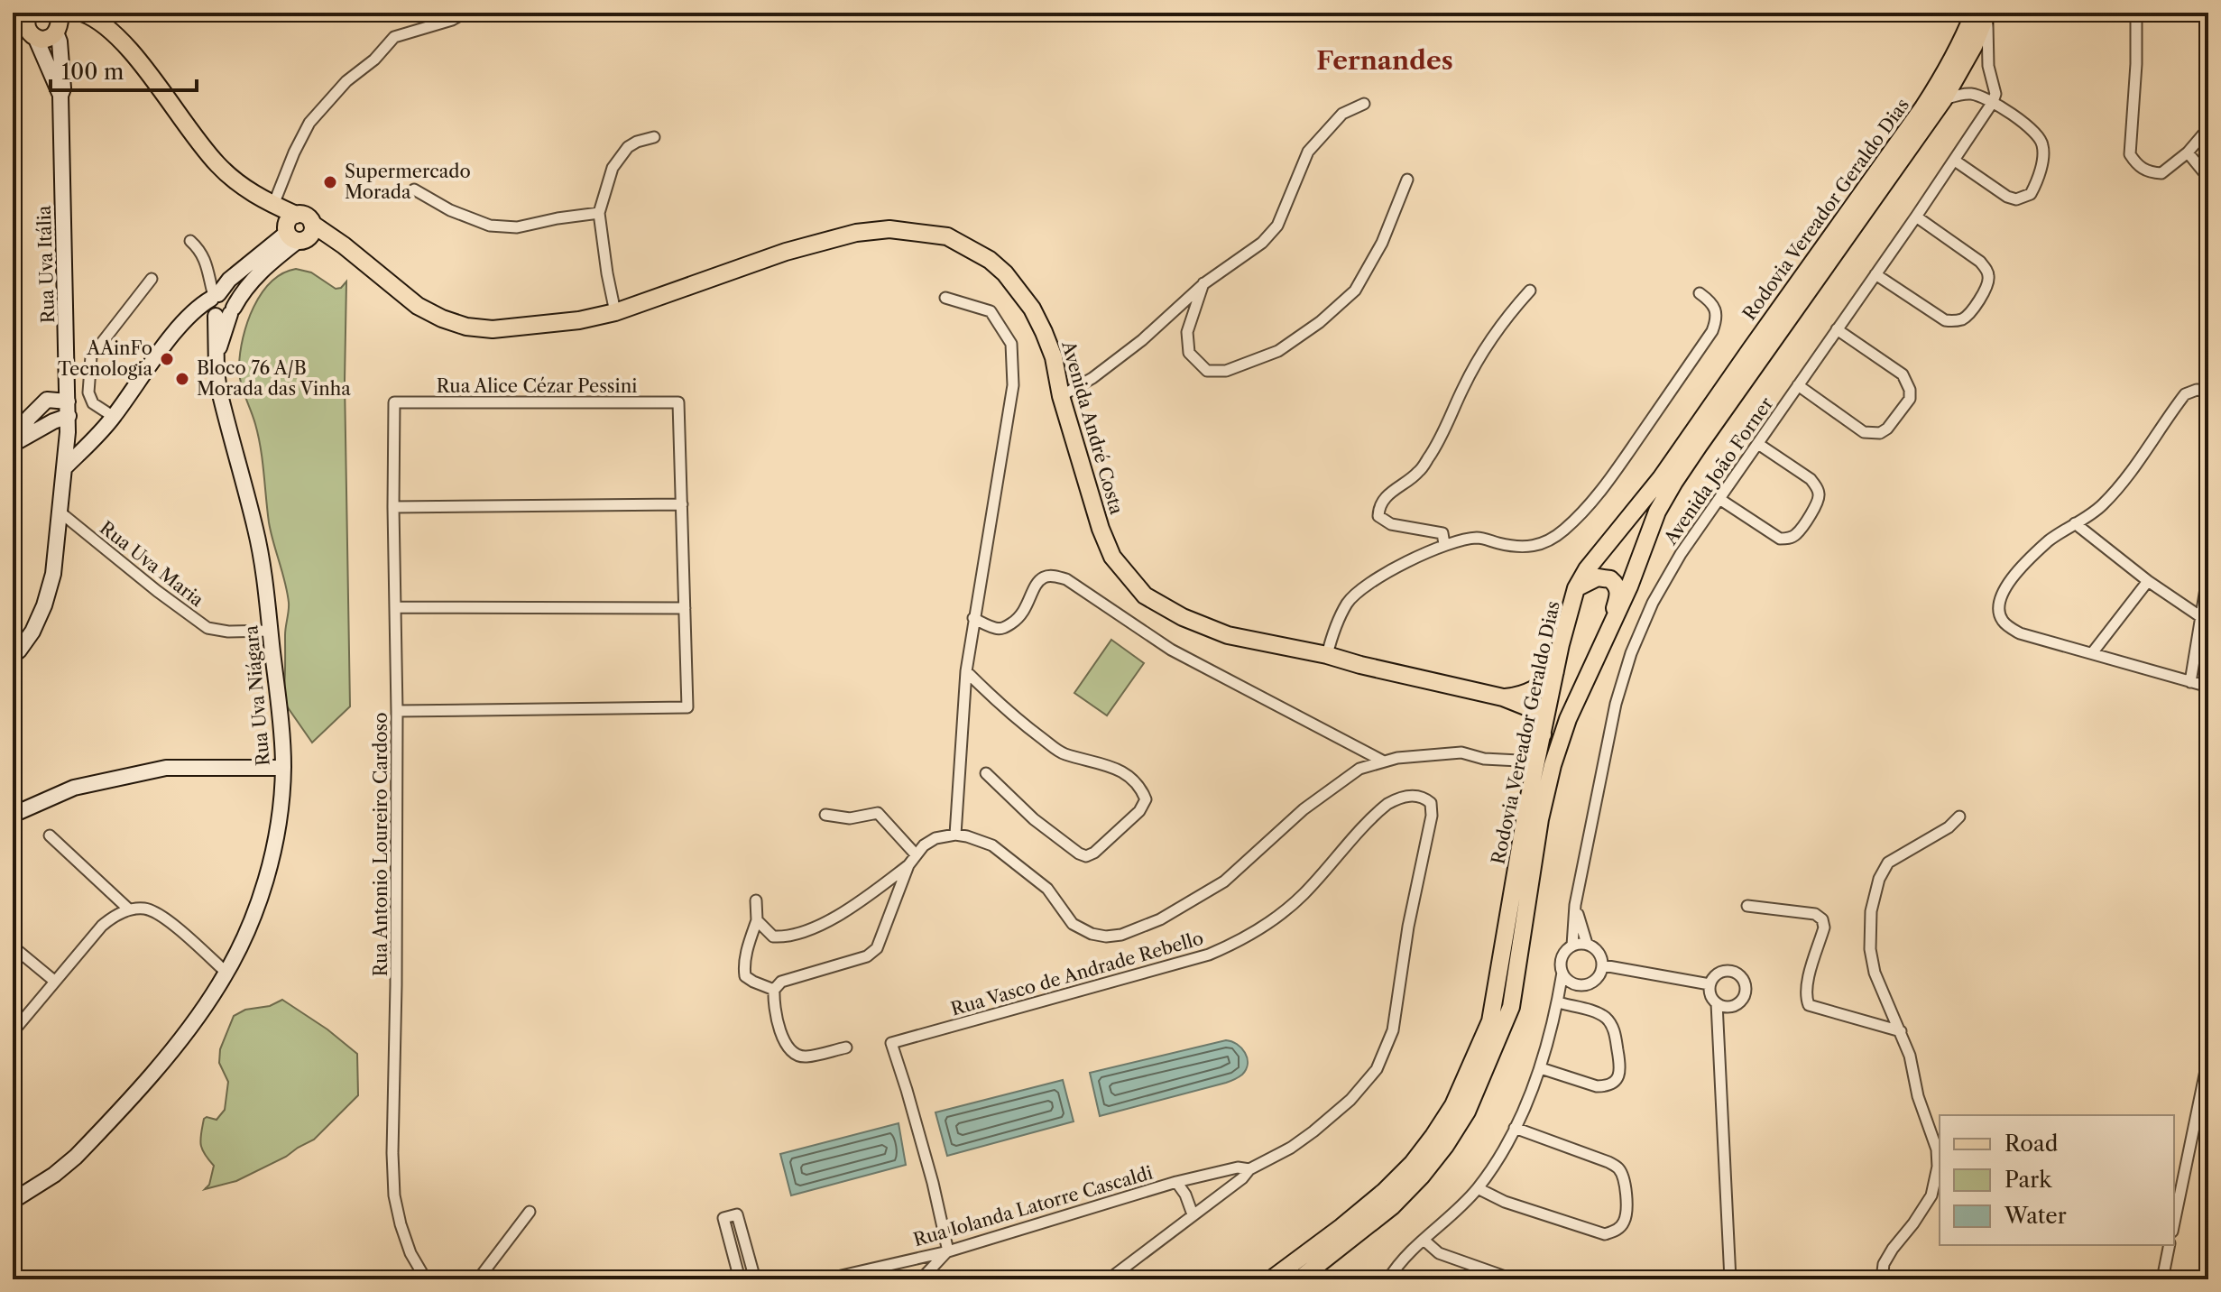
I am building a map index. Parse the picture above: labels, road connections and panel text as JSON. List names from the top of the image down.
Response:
{
  "streets": {
    "main road": ["Rodovia Vereador Geraldo Dias", "Avenida André Costa"],
    "street": [
      "Rua Uva Itália",
      "Rua Alice Cézar Pessini",
      "Avenida João Forner",
      "Rua Uva Maria",
      "Rua Uva Niágara",
      "Rua Antonio Loureiro Cardoso",
      "Rua Vasco de Andrade Rebello",
      "Rua Iolanda Latorre Cascaldi"
    ]
  },
  "crossings": [
    ["Rodovia Vereador Geraldo Dias", "Avenida André Costa"],
    ["Rua Uva Itália", "Rua Uva Maria"],
    ["Rua Alice Cézar Pessini", "Rua Antonio Loureiro Cardoso"],
    ["Avenida André Costa", "Rua Uva Niágara"],
    ["Rua Uva Maria", "Rua Uva Niágara"],
    ["Rua Vasco de Andrade Rebello", "Rua Iolanda Latorre Cascaldi"]
  ],
  "districts": ["Fernandes"],
  "places": ["Supermercado Morada", "AAinFo Tecnologia", "Bloco 76 A/B Morada das Vinha"],
  "legend": ["Road", "Park", "Water"],
  "scale_bar": "100 m"
}
